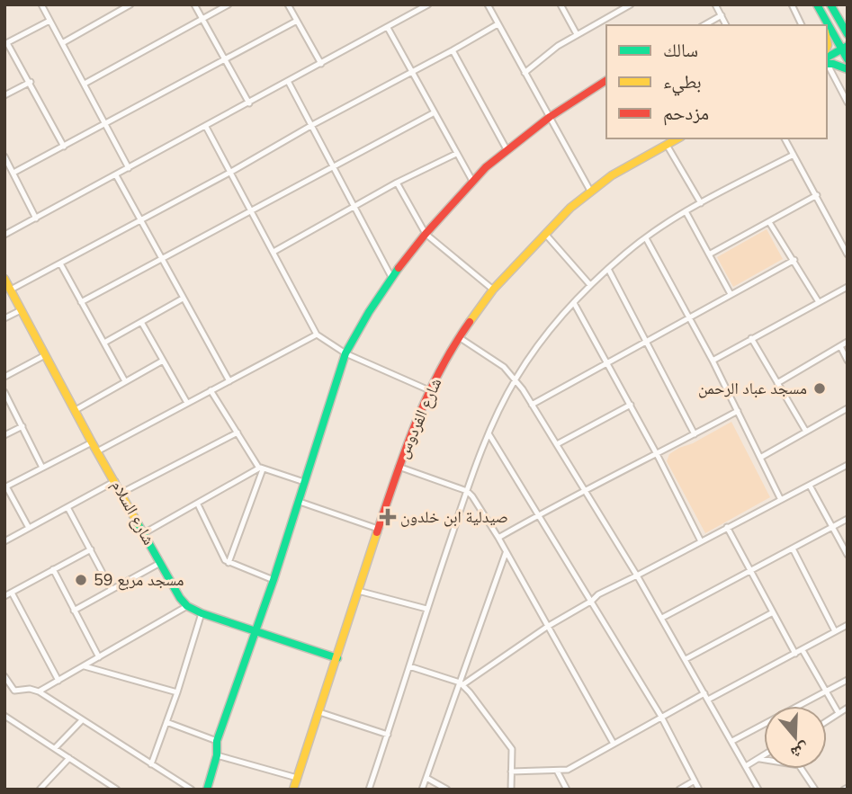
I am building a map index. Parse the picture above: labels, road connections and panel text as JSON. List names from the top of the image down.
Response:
{
  "streets": {
    "street": ["شارع الفردوس", "شارع السلام"]
  },
  "crossings": [
    ["شارع الفردوس", "شارع السلام"]
  ],
  "places": {
    "other": ["مسجد عباد الرحمن", "مسجد مربع 59"],
    "health": ["صيدلية ابن خلدون"]
  },
  "legend": ["سالك", "بطيء", "مزدحم"],
  "north": "bottom"
}
